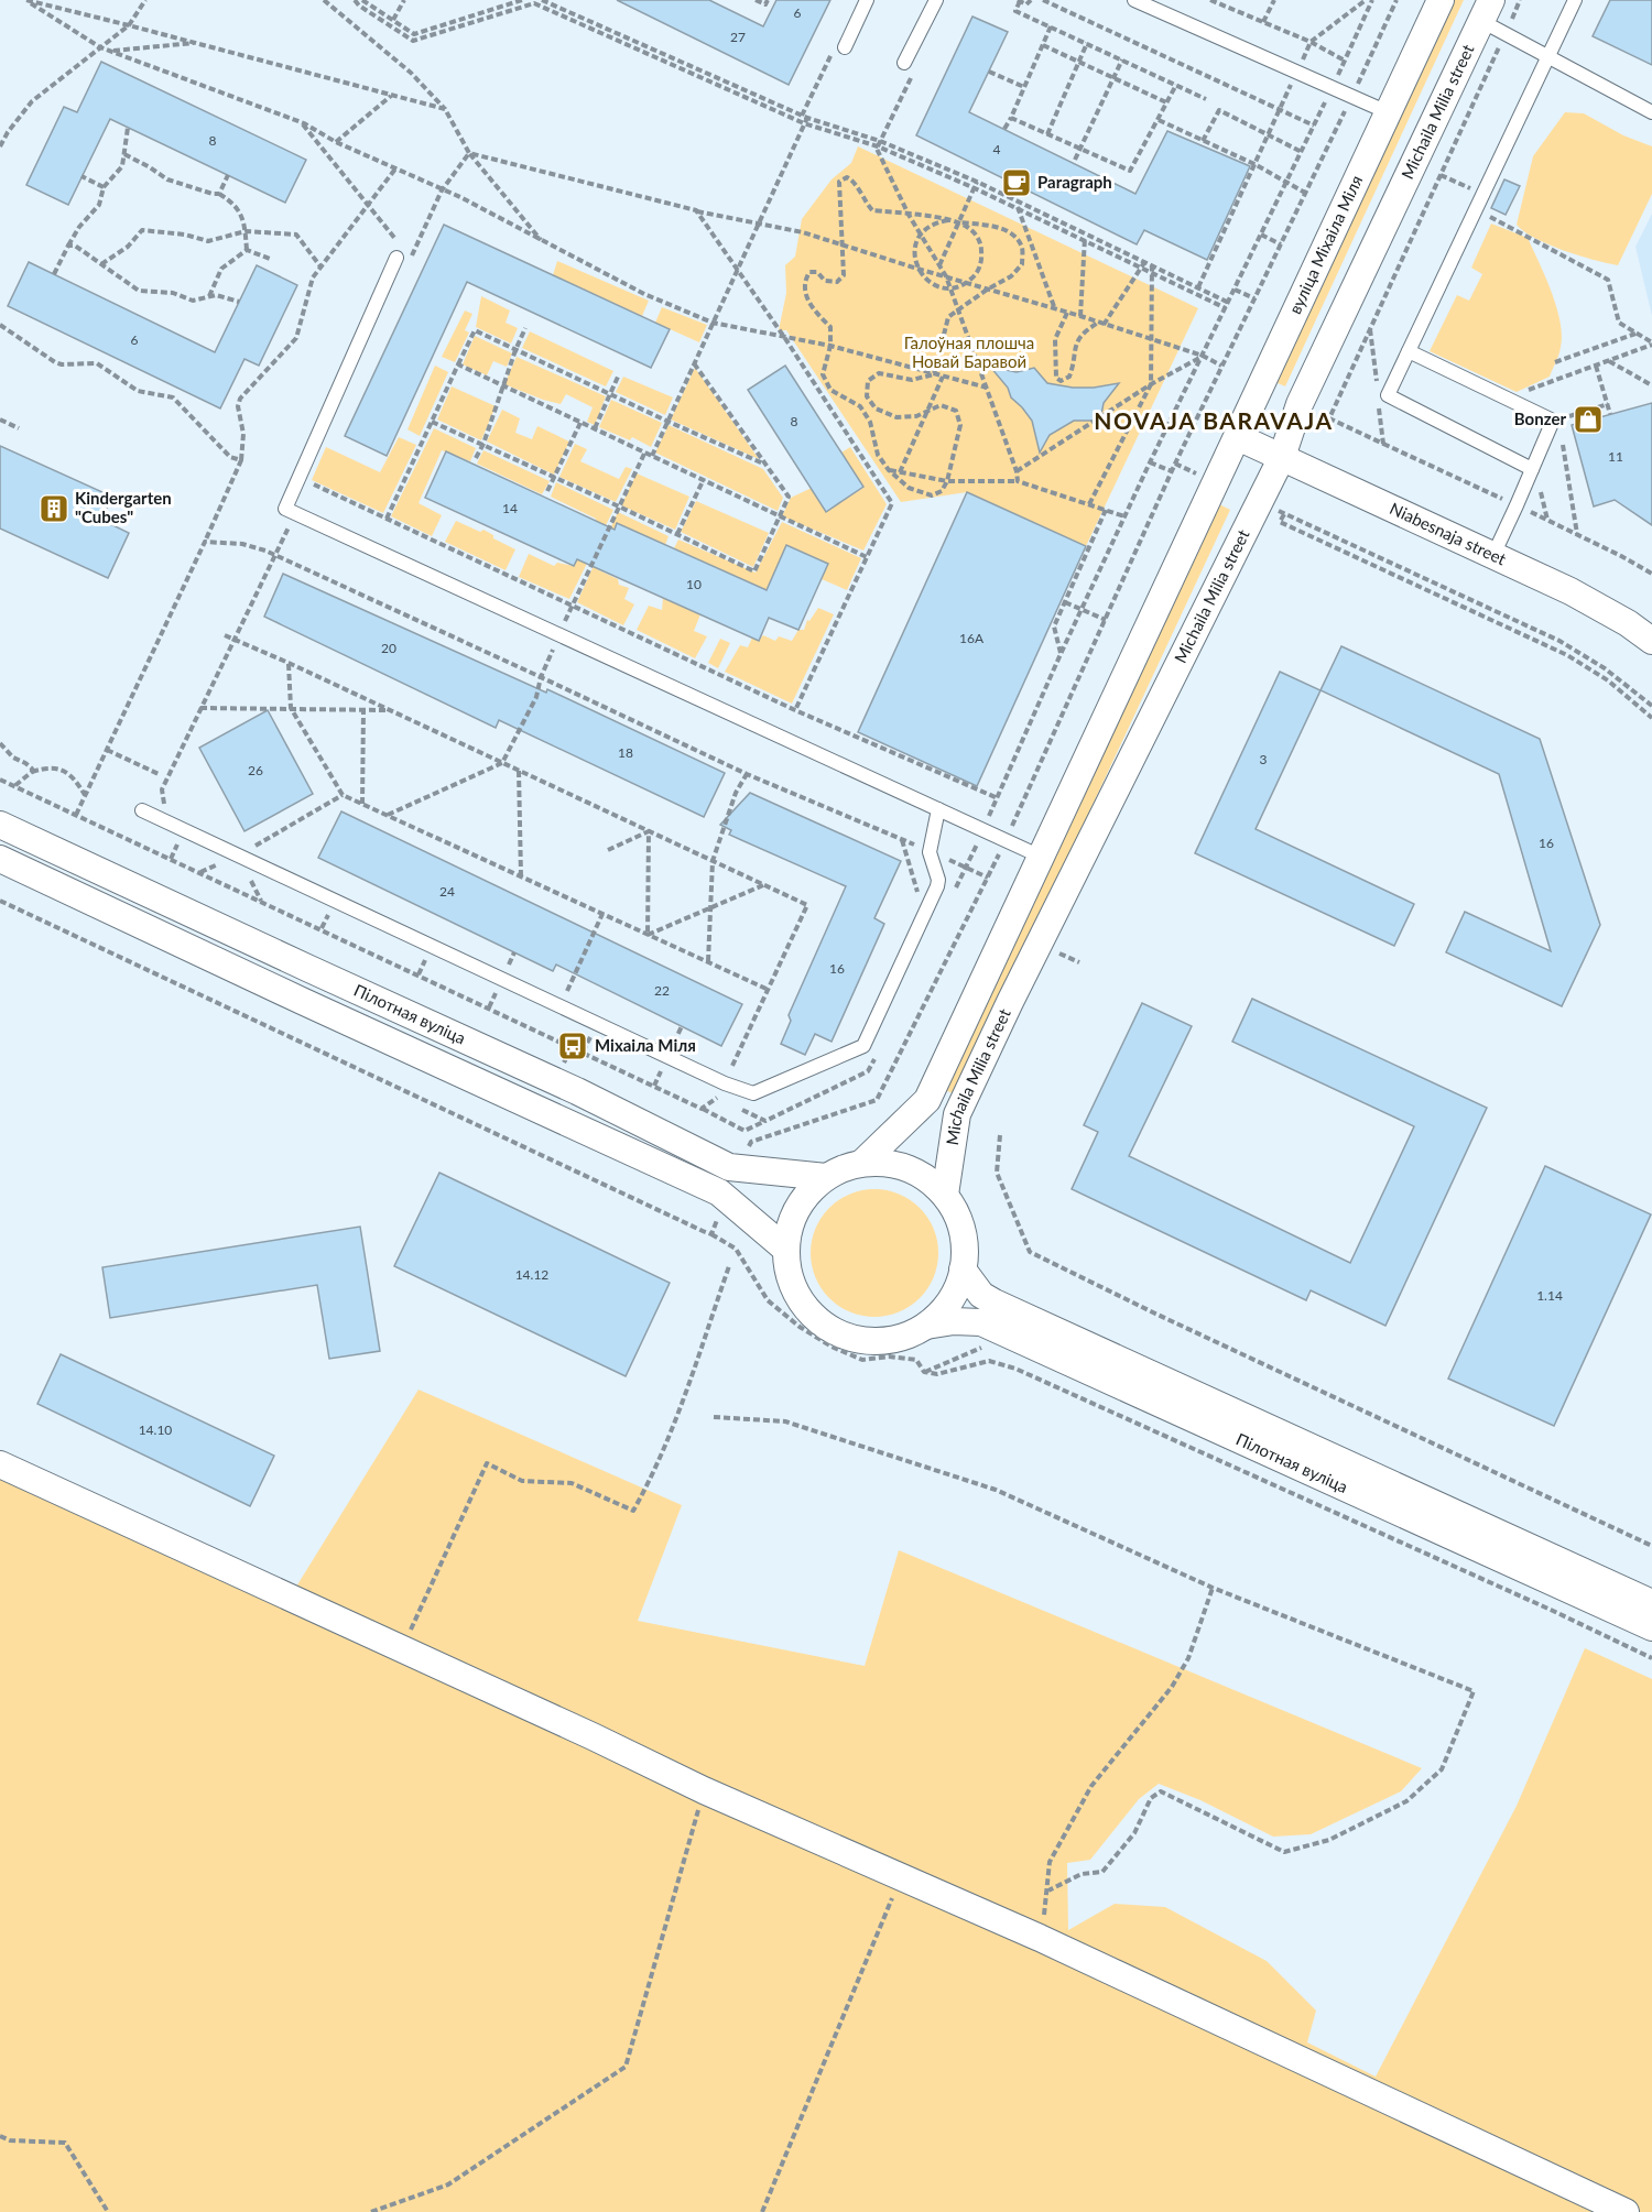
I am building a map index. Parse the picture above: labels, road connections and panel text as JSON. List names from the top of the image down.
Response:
{
  "streets": {
    "street": [
      "Michaila Milia street",
      "вуліца Міхаіла Міля",
      "Niabesnaja street",
      "Пілотная вуліца"
    ]
  },
  "crossings": [
    ["Michaila Milia street", "вуліца Міхаіла Міля"],
    ["Michaila Milia street", "Niabesnaja street"],
    ["Michaila Milia street", "Пілотная вуліца"],
    ["вуліца Міхаіла Міля", "Niabesnaja street"]
  ],
  "districts": ["NOVAJA BARAVAJA"],
  "parks": ["Галоўная плошча Новай Баравой"],
  "places": {
    "cafe": ["Paragraph"],
    "shop": ["Bonzer"],
    "building": ["Kindergarten \"Cubes\""],
    "bus stop": ["Міхаіла Міля"]
  },
  "house_numbers": [
    "6",
    "27",
    "8",
    "4",
    "6",
    "8",
    "11",
    "14",
    "10",
    "16А",
    "20",
    "18",
    "3",
    "26",
    "16",
    "24",
    "16",
    "22",
    "14.12",
    "1.14",
    "14.10"
  ]
}
